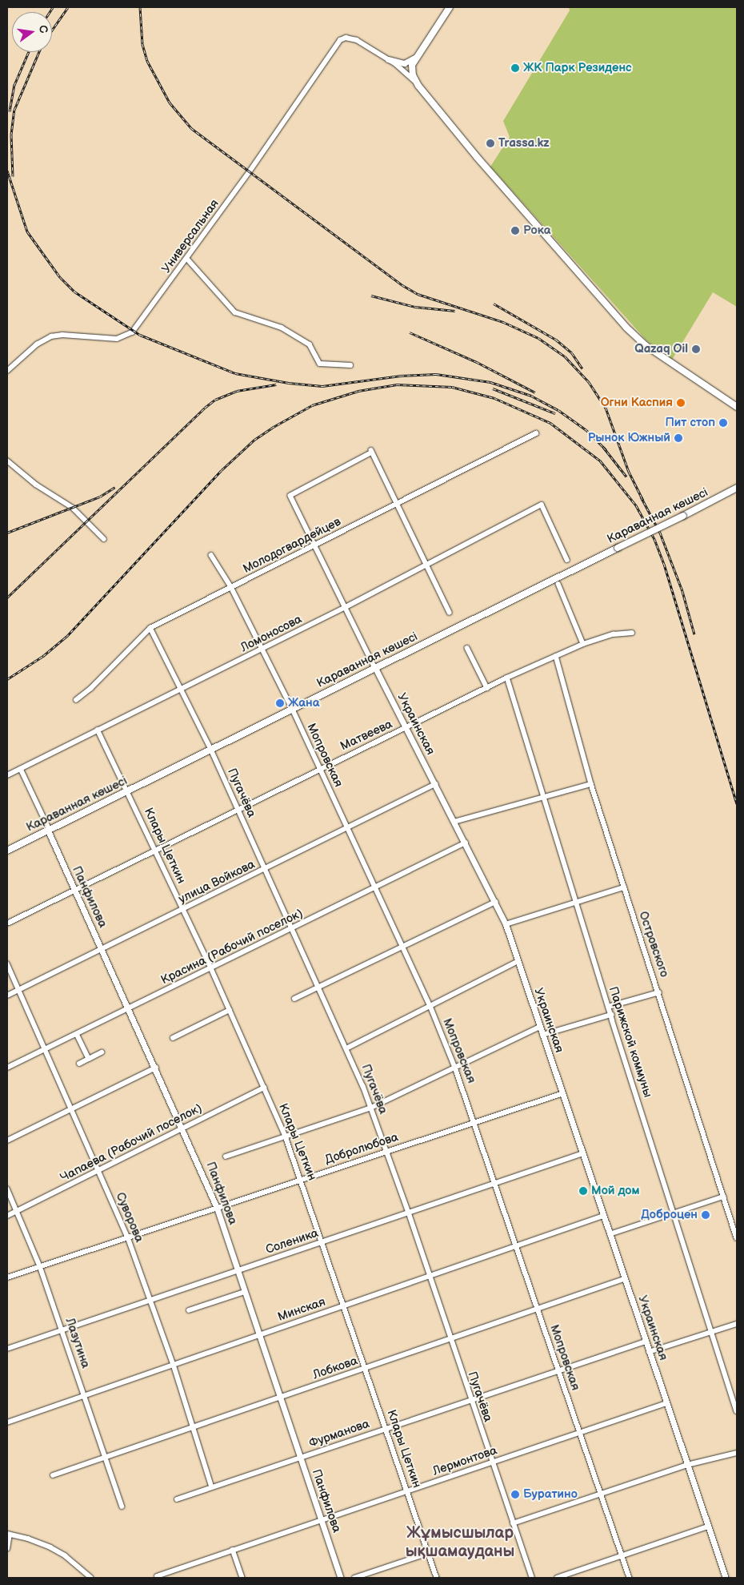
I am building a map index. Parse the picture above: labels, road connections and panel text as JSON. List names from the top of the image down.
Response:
{
  "streets": {
    "main road": ["Караванная көшесі"],
    "street": [
      "Универсальная",
      "Молодогвардейцев",
      "Ломоносова",
      "Украинская",
      "Матвеева",
      "Мопровская",
      "Пугачёва",
      "Клары Цеткин",
      "улица Войкова",
      "Панфилова",
      "Островского",
      "Красина (Рабочий поселок)",
      "Парижской коммуны",
      "Чапаева (Рабочий поселок)",
      "Добролюбова",
      "Суворова",
      "Соленика",
      "Минская",
      "Лазутина",
      "Лобкова",
      "Фурманова",
      "Лермонтова"
    ]
  },
  "crossings": [
    ["Караванная көшесі", "Украинская"],
    ["Караванная көшесі", "Мопровская"],
    ["Караванная көшесі", "Пугачёва"],
    ["Караванная көшесі", "Клары Цеткин"],
    ["Караванная көшесі", "Панфилова"],
    ["Молодогвардейцев", "Украинская"],
    ["Молодогвардейцев", "Мопровская"],
    ["Молодогвардейцев", "Пугачёва"],
    ["Ломоносова", "Украинская"],
    ["Ломоносова", "Мопровская"],
    ["Ломоносова", "Пугачёва"],
    ["Ломоносова", "Клары Цеткин"],
    ["Ломоносова", "Панфилова"],
    ["Украинская", "Матвеева"],
    ["Украинская", "улица Войкова"],
    ["Украинская", "Красина (Рабочий поселок)"],
    ["Украинская", "Добролюбова"],
    ["Украинская", "Соленика"],
    ["Украинская", "Минская"],
    ["Украинская", "Лобкова"],
    ["Украинская", "Фурманова"],
    ["Украинская", "Лермонтова"],
    ["Матвеева", "Мопровская"],
    ["Матвеева", "Пугачёва"],
    ["Матвеева", "Клары Цеткин"],
    ["Матвеева", "Панфилова"],
    ["Матвеева", "Островского"],
    ["Матвеева", "Парижской коммуны"],
    ["Мопровская", "улица Войкова"],
    ["Мопровская", "Красина (Рабочий поселок)"],
    ["Мопровская", "Добролюбова"],
    ["Мопровская", "Соленика"],
    ["Мопровская", "Минская"],
    ["Мопровская", "Лобкова"],
    ["Мопровская", "Фурманова"],
    ["Мопровская", "Лермонтова"],
    ["Пугачёва", "улица Войкова"],
    ["Пугачёва", "Красина (Рабочий поселок)"],
    ["Пугачёва", "Добролюбова"],
    ["Пугачёва", "Соленика"],
    ["Пугачёва", "Минская"],
    ["Пугачёва", "Лобкова"],
    ["Пугачёва", "Фурманова"],
    ["Пугачёва", "Лермонтова"],
    ["Клары Цеткин", "улица Войкова"],
    ["Клары Цеткин", "Красина (Рабочий поселок)"],
    ["Клары Цеткин", "Чапаева (Рабочий поселок)"],
    ["Клары Цеткин", "Добролюбова"],
    ["Клары Цеткин", "Соленика"],
    ["Клары Цеткин", "Минская"],
    ["Клары Цеткин", "Лобкова"],
    ["Клары Цеткин", "Фурманова"],
    ["Клары Цеткин", "Лермонтова"],
    ["улица Войкова", "Панфилова"],
    ["улица Войкова", "Суворова"],
    ["Панфилова", "Красина (Рабочий поселок)"],
    ["Панфилова", "Чапаева (Рабочий поселок)"],
    ["Панфилова", "Добролюбова"],
    ["Панфилова", "Соленика"],
    ["Панфилова", "Минская"],
    ["Панфилова", "Лобкова"],
    ["Панфилова", "Фурманова"],
    ["Панфилова", "Лермонтова"],
    ["Красина (Рабочий поселок)", "Суворова"],
    ["Чапаева (Рабочий поселок)", "Суворова"],
    ["Чапаева (Рабочий поселок)", "Лазутина"],
    ["Добролюбова", "Суворова"],
    ["Добролюбова", "Лазутина"],
    ["Суворова", "Соленика"],
    ["Суворова", "Минская"],
    ["Суворова", "Лобкова"],
    ["Суворова", "Фурманова"],
    ["Соленика", "Лазутина"],
    ["Минская", "Лазутина"],
    ["Лазутина", "Лобкова"]
  ],
  "districts": ["Жұмысшылар ықшамауданы"],
  "places": [
    "ЖК Парк Резиденс",
    "Trassa.kz",
    "Рока",
    "Qazaq Oil",
    "Огни Каспия",
    "Пит стоп",
    "Рынок Южный",
    "Жана",
    "Мой дом",
    "Доброцен",
    "Буратино"
  ],
  "north": "right"
}
